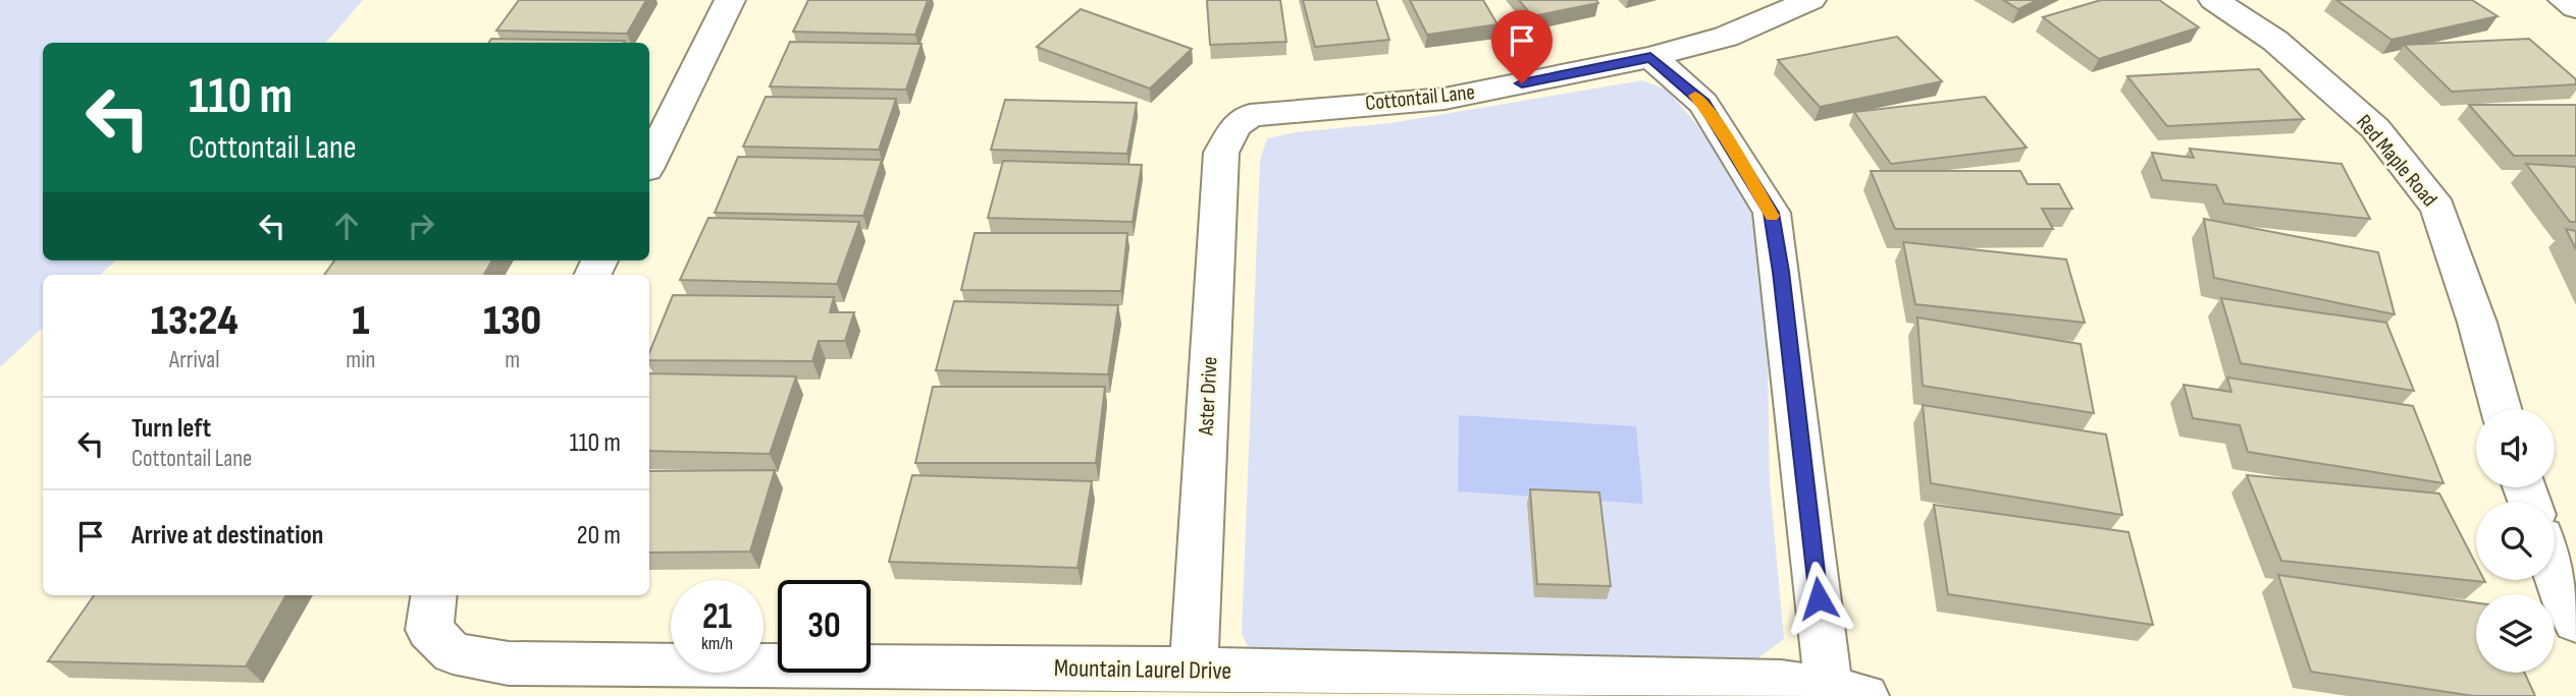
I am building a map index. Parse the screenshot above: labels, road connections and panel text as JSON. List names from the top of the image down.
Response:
{
  "streets": {
    "street": [
      "Cottontail Lane",
      "Red Maple Road",
      "Aster Drive",
      "Mountain Laurel Drive"
    ]
  },
  "crossings": [
    ["Cottontail Lane", "Aster Drive"],
    ["Aster Drive", "Mountain Laurel Drive"]
  ],
  "page": {
    "turn": ["110 m", "Cottontail Lane"],
    "eta": [
      "13:24",
      "Arrival",
      "1",
      "min",
      "130",
      "m"
    ],
    "list": [
      {
        "name": "Turn left",
        "note": "Cottontail Lane",
        "value": "110 m"
      },
      {
        "name": "Arrive at destination",
        "value": "20 m"
      }
    ],
    "speed": "21 km/h",
    "limit": "30"
  }
}
